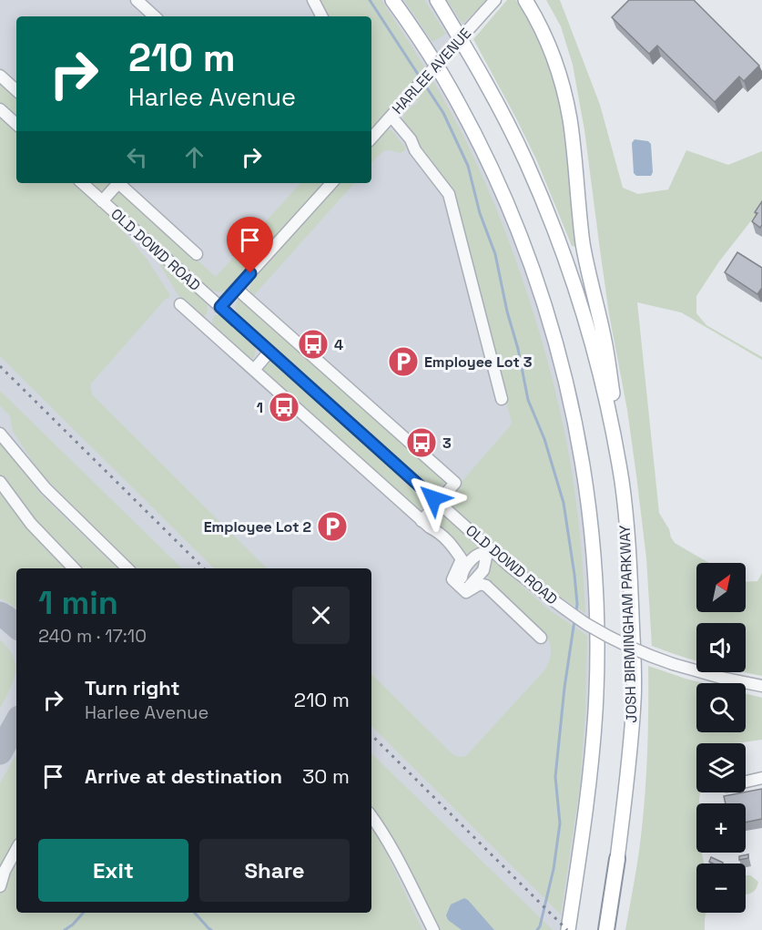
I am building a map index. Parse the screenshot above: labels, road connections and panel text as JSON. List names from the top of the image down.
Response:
{
  "streets": {
    "main road": ["JOSH BIRMINGHAM PARKWAY"],
    "street": ["HARLEE AVENUE", "OLD DOWD ROAD"]
  },
  "places": {
    "bus stop": ["4", "1", "3"],
    "parking": ["Employee Lot 3", "Employee Lot 2"]
  },
  "north": "top right",
  "page": {
    "turn": ["210 m", "Harlee Avenue"],
    "map_buttons": ["+", "−"],
    "heading": ["1 min", "240 m · 17:10"],
    "list": [
      {
        "name": "Turn right",
        "note": "Harlee Avenue",
        "value": "210 m"
      },
      {
        "name": "Arrive at destination",
        "value": "30 m"
      }
    ],
    "buttons": ["Exit", "Share"]
  }
}
